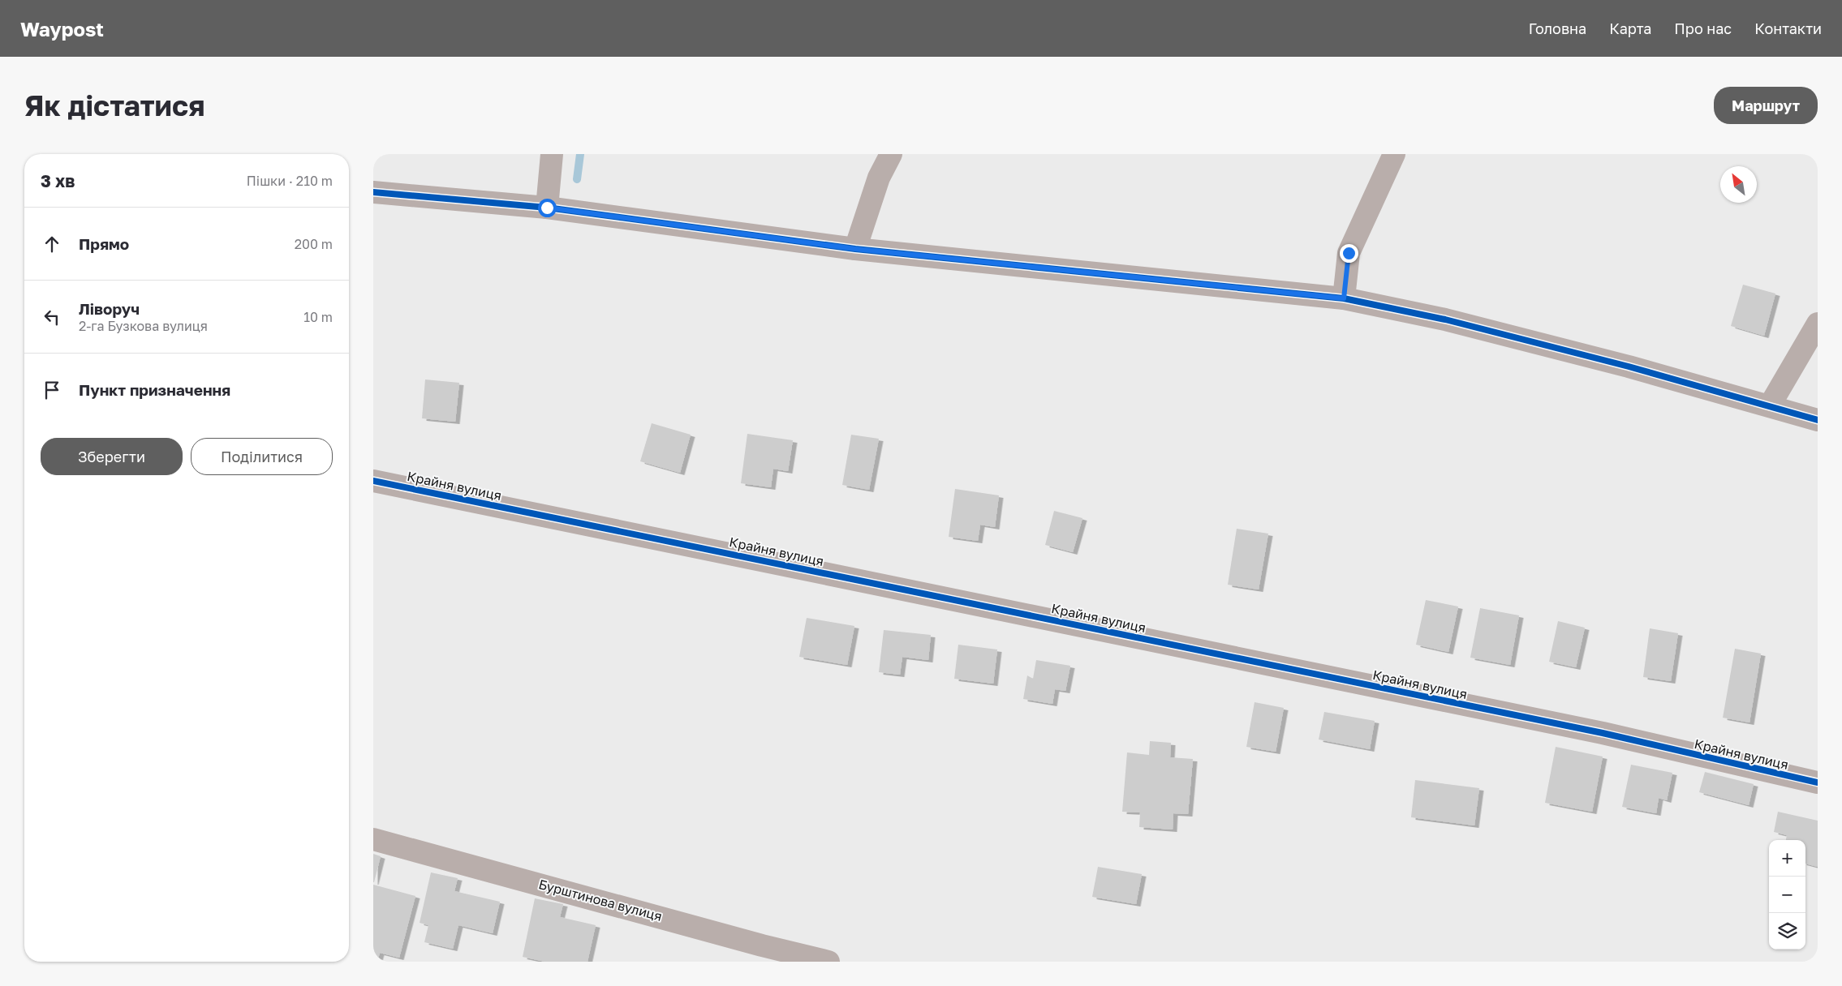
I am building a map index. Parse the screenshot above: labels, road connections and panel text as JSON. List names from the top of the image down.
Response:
{
  "streets": {
    "street": ["Крайня вулиця", "Бурштинова вулиця"]
  },
  "north": "top left",
  "page": {
    "header": "Waypost",
    "nav": [
      "Головна",
      "Карта",
      "Про нас",
      "Контакти"
    ],
    "buttons": [
      "Маршрут",
      ["Зберегти", "Поділитися"]
    ],
    "title": "Як дістатися",
    "heading": ["3 хв", "Пішки · 210 m"],
    "list": [
      ["Прямо", "200 m"],
      ["Ліворуч", "2-га Бузкова вулиця", "10 m"],
      "Пункт призначення"
    ],
    "map_buttons": ["+", "−"]
  }
}
